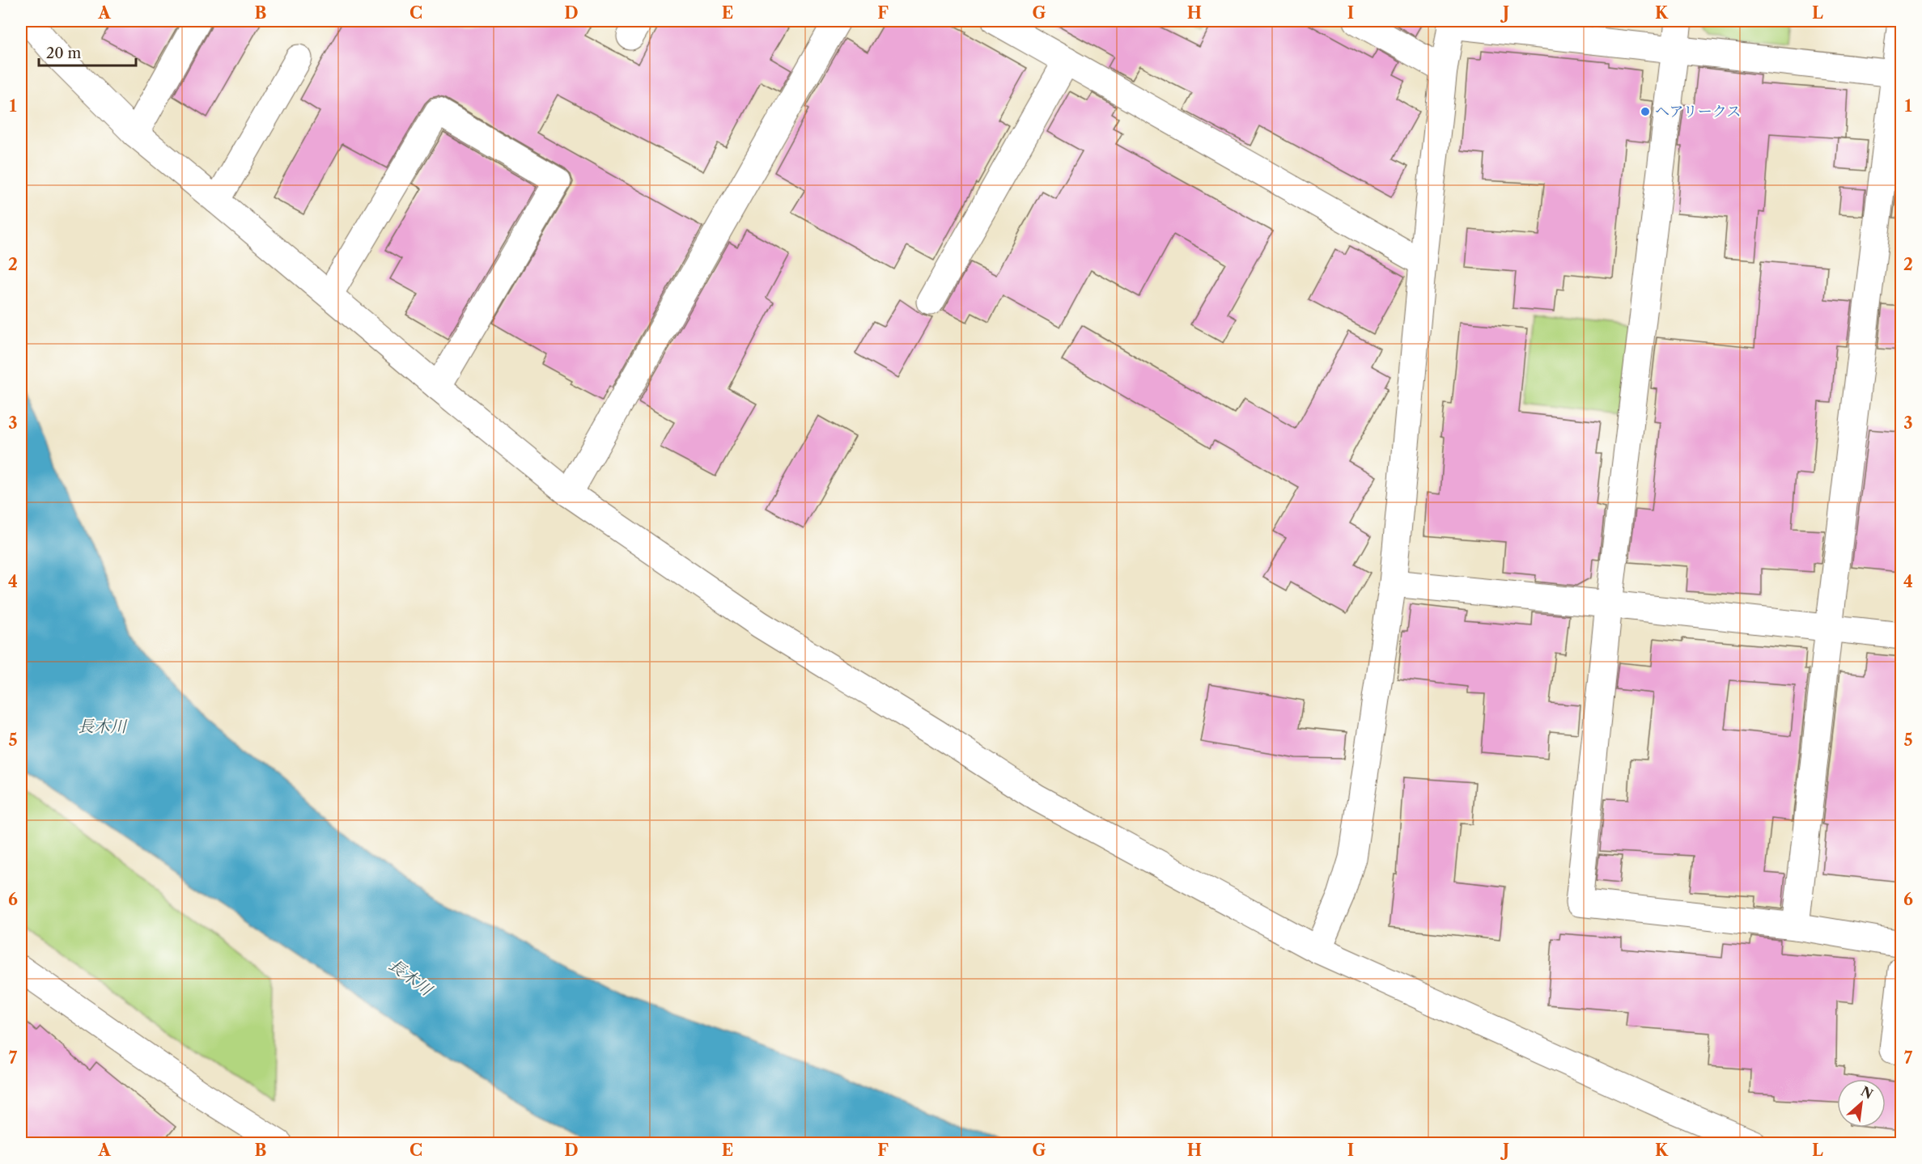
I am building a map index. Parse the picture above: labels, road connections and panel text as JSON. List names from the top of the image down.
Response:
{
  "water": ["長木川"],
  "places": ["ヘアリークス"],
  "scale_bar": "20 m",
  "north": "top right",
  "grid": {
    "columns": [
      "A",
      "B",
      "C",
      "D",
      "E",
      "F",
      "G",
      "H",
      "I",
      "J",
      "K",
      "L"
    ],
    "rows": [
      "1",
      "2",
      "3",
      "4",
      "5",
      "6",
      "7"
    ]
  }
}
